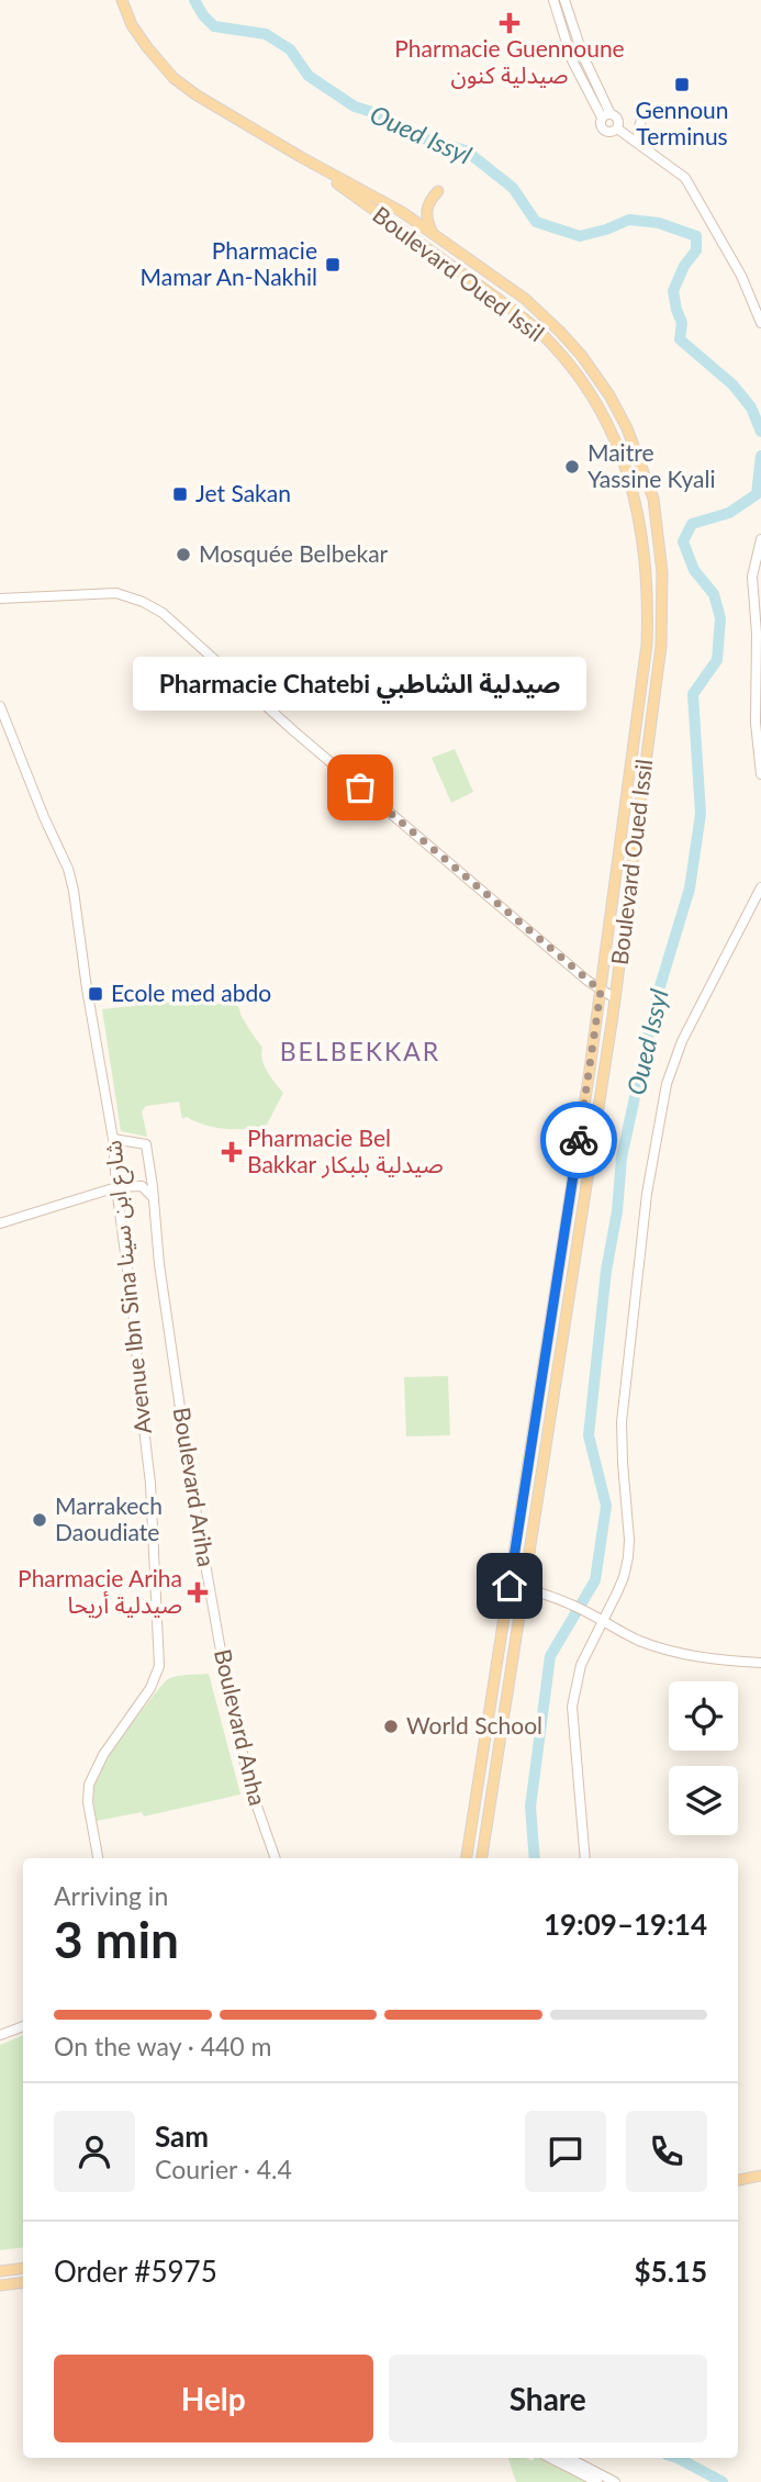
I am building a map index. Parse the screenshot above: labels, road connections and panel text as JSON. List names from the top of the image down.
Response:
{
  "streets": {
    "main road": ["Boulevard Oued Issil"],
    "street": ["Avenue Ibn Sina شارع ابن سينا", "Boulevard Ariha", "Boulevard Anha"]
  },
  "crossings": [
    ["Boulevard Ariha", "Boulevard Anha"]
  ],
  "districts": ["BELBEKKAR"],
  "water": ["Oued Issyl"],
  "places": {
    "health": ["Pharmacie Guennoune صيدلية كنون", "Pharmacie Bel Bakkar صيدلية بلبكار", "Pharmacie Ariha صيدلية أريحا"],
    "transit": [
      "Gennoun Terminus",
      "Pharmacie Mamar An-Nakhil",
      "Jet Sakan",
      "Ecole med abdo"
    ],
    "other": [
      "Maitre Yassine Kyali",
      "Mosquée Belbekar",
      "Pharmacie Chatebi صيدلية الشاطبي",
      "Marrakech Daoudiate",
      "World School"
    ]
  },
  "page": {
    "bubble": "Pharmacie Chatebi صيدلية الشاطبي",
    "heading": ["3 min", "Arriving in", "19:09–19:14"],
    "panel": [
      "Sam",
      "Courier · 4.4",
      "Order #5975",
      "$5.15"
    ],
    "bar": "On the way · 440 m",
    "buttons": ["Help", "Share"]
  }
}
